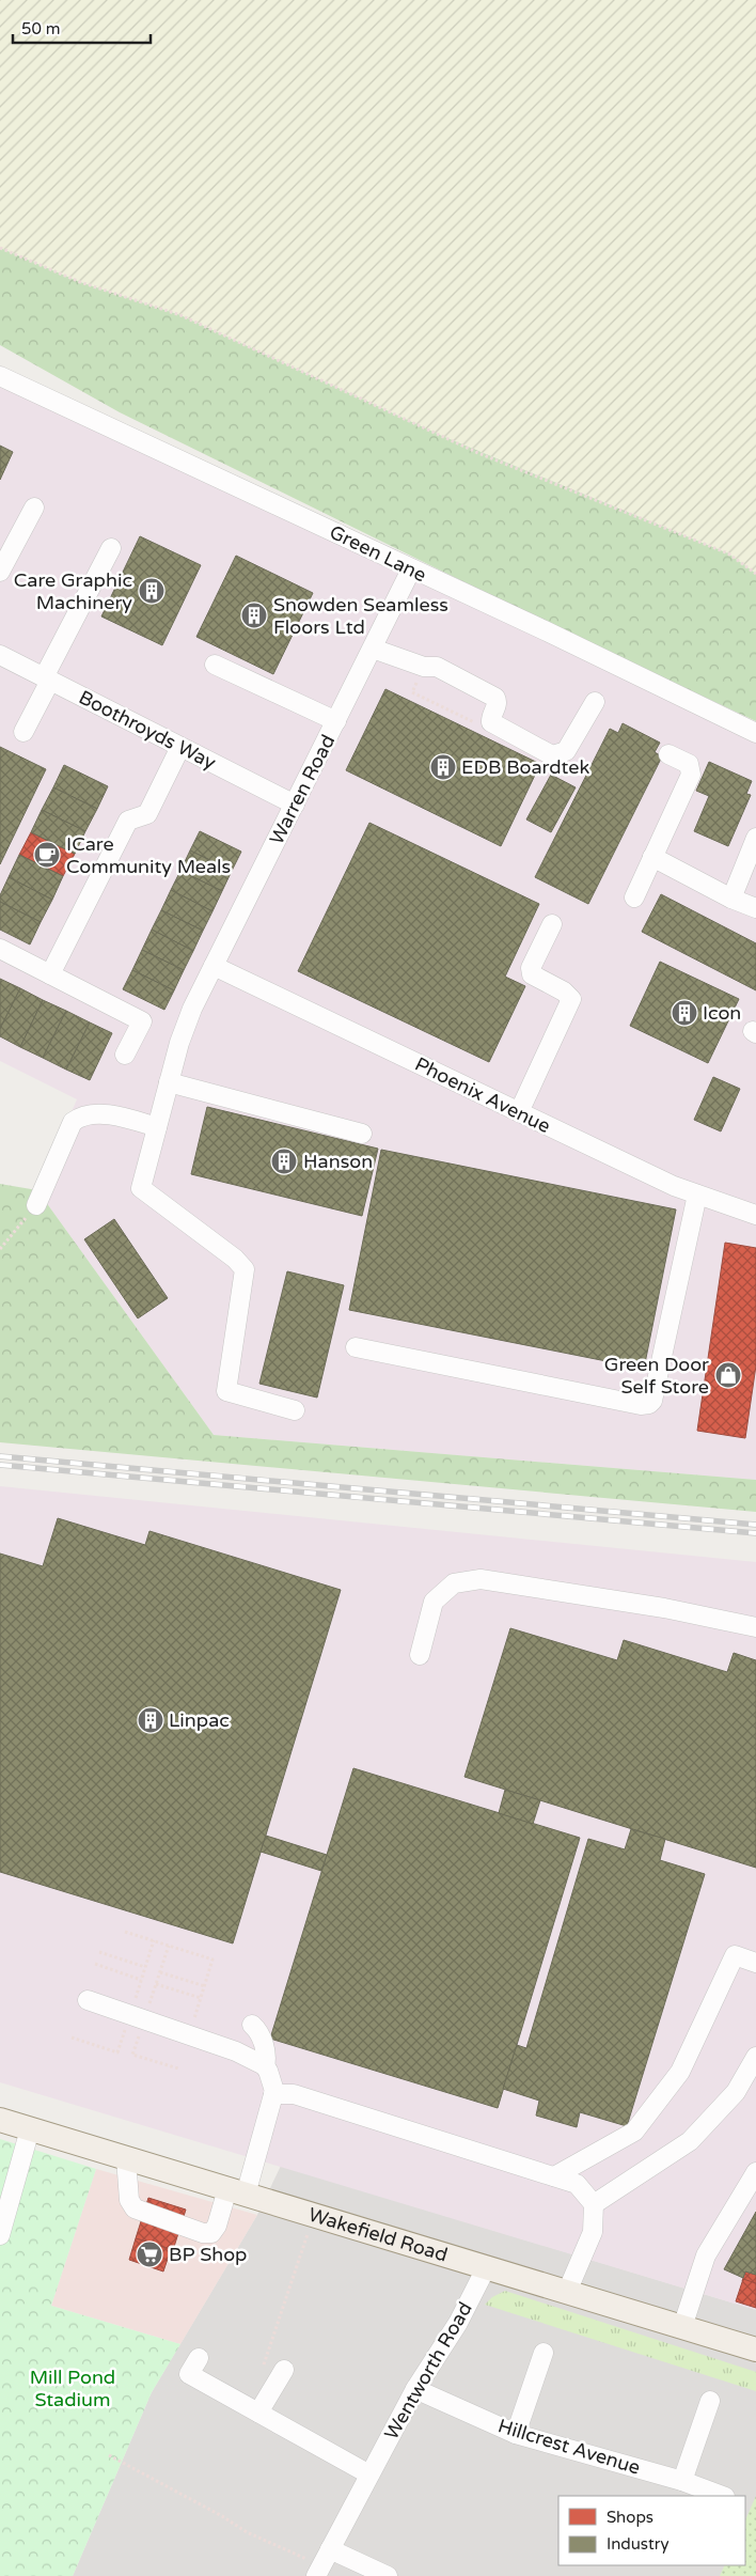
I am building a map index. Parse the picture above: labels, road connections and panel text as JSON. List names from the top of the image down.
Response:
{
  "streets": {
    "main road": ["Wakefield Road"],
    "street": [
      "Green Lane",
      "Boothroyds Way",
      "Warren Road",
      "Phoenix Avenue",
      "Wentworth Road",
      "Hillcrest Avenue"
    ]
  },
  "crossings": [
    ["Green Lane", "Warren Road"],
    ["Boothroyds Way", "Warren Road"],
    ["Warren Road", "Phoenix Avenue"],
    ["Wakefield Road", "Wentworth Road"],
    ["Wentworth Road", "Hillcrest Avenue"]
  ],
  "parks": ["Mill Pond Stadium"],
  "places": {
    "building": [
      "Care Graphic Machinery",
      "Snowden Seamless Floors Ltd",
      "EDB Boardtek",
      "Icon",
      "Hanson",
      "Linpac"
    ],
    "cafe": ["ICare Community Meals"],
    "shop": ["Green Door Self Store"],
    "supermarket": ["BP Shop"]
  },
  "legend": ["Shops", "Industry"],
  "scale_bar": "50 m"
}
